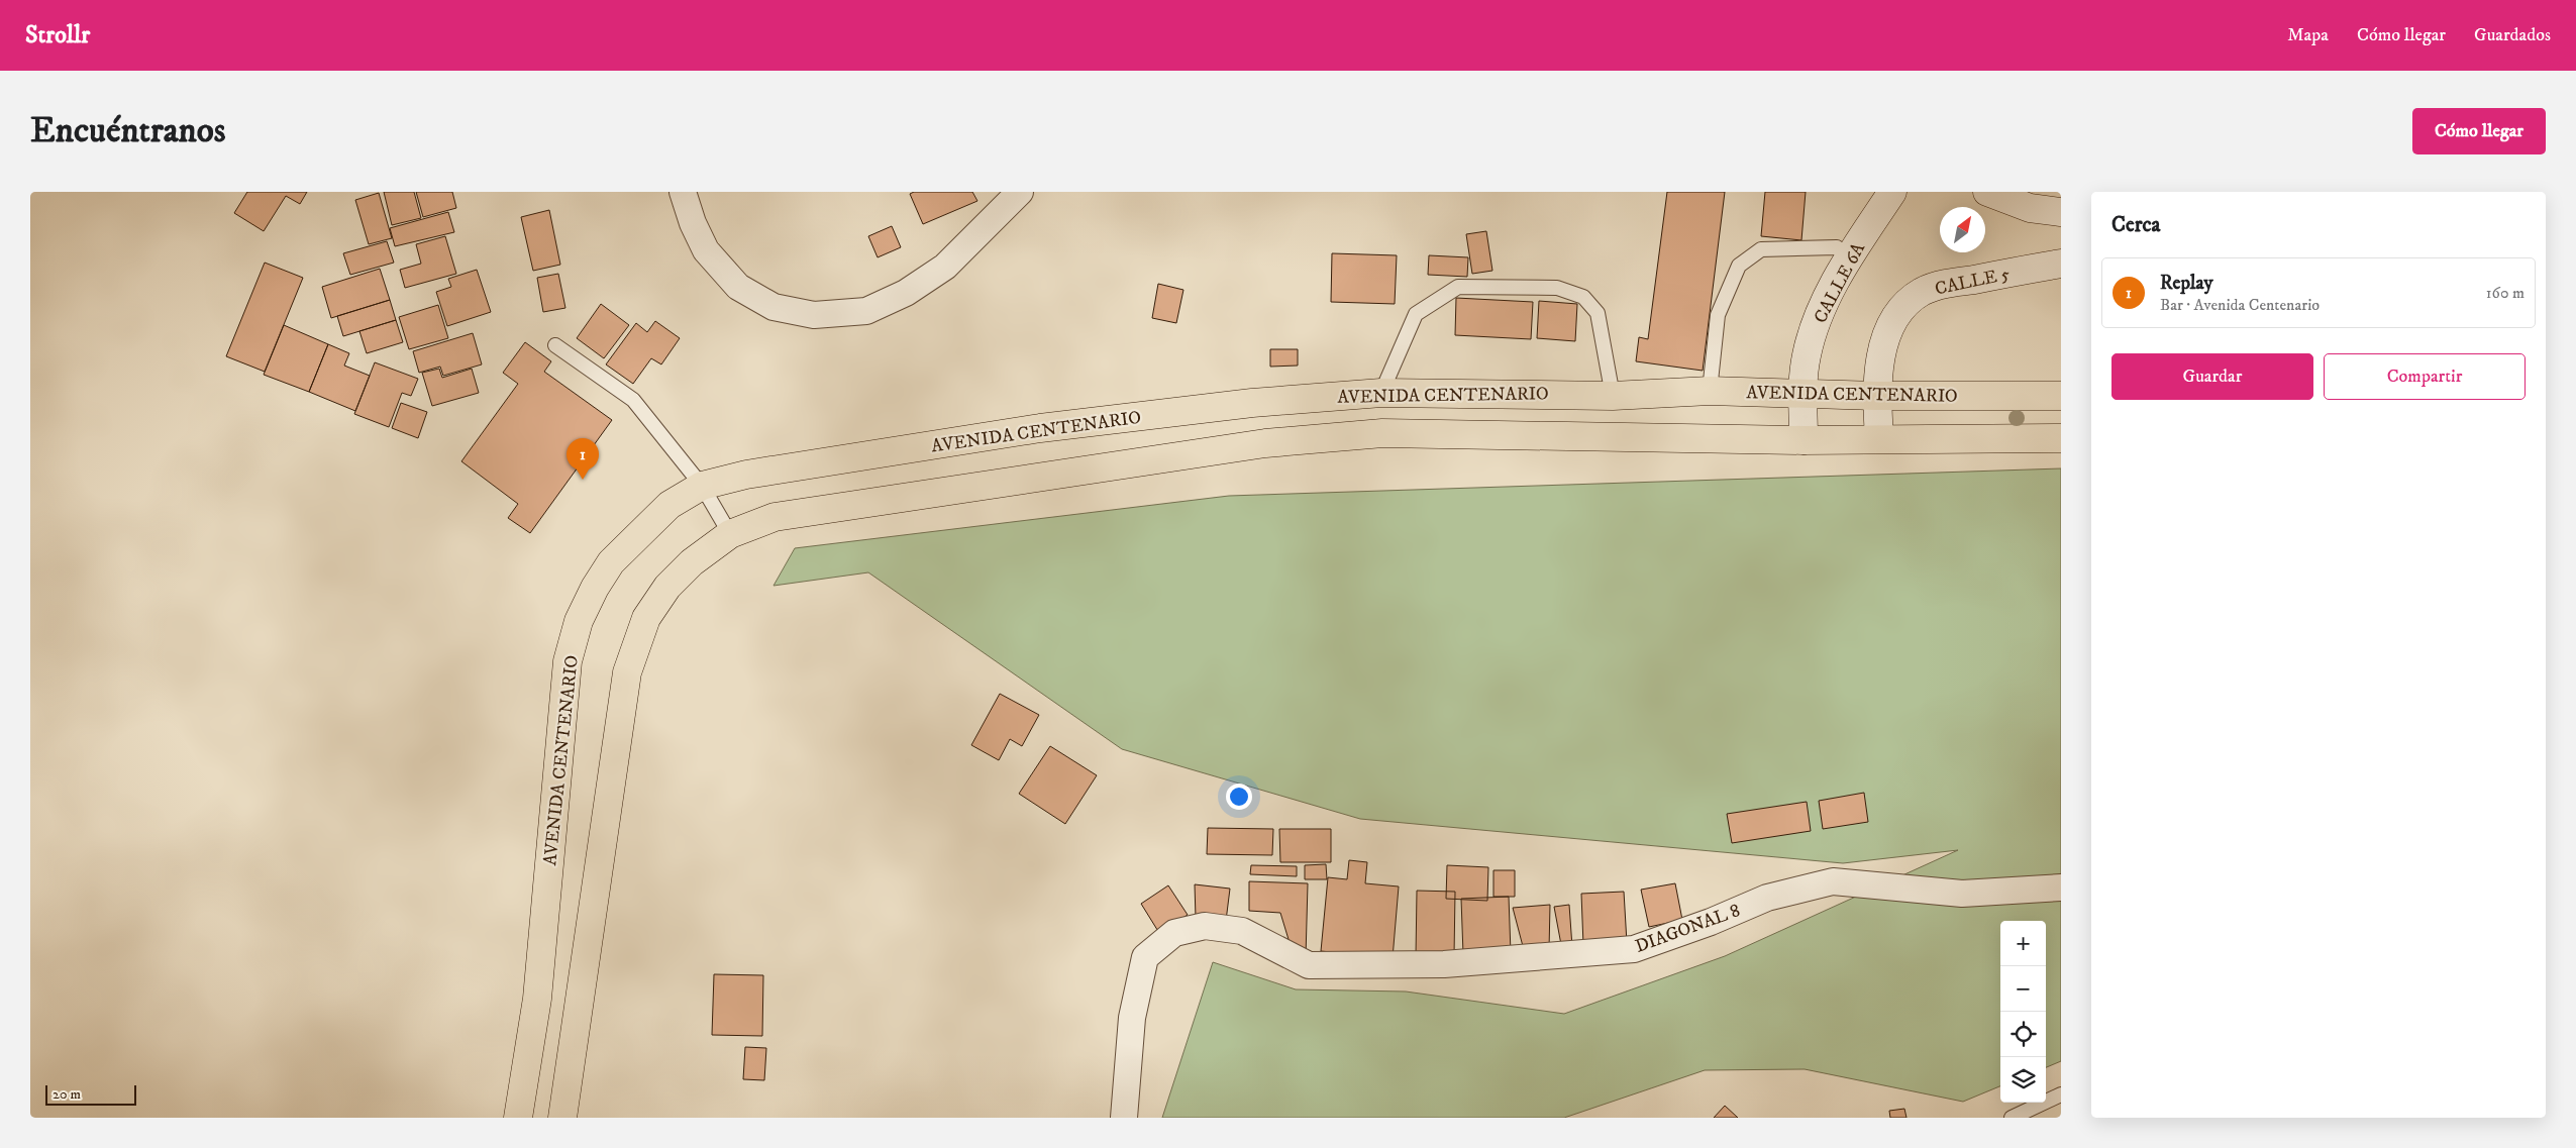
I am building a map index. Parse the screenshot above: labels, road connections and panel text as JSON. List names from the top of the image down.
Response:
{
  "streets": {
    "main road": ["AVENIDA CENTENARIO"],
    "street": ["CALLE 5", "CALLE 6A", "DIAGONAL 8"]
  },
  "crossings": [
    ["CALLE 5", "AVENIDA CENTENARIO"],
    ["CALLE 6A", "AVENIDA CENTENARIO"]
  ],
  "scale_bar": "20 m",
  "north": "top right",
  "page": {
    "header": "Strollr",
    "nav": ["Mapa", "Cómo llegar", "Guardados"],
    "buttons": [
      "Cómo llegar",
      ["Guardar", "Compartir"]
    ],
    "title": "Encuéntranos",
    "heading": "Cerca",
    "list": [
      {
        "mark": "1",
        "name": "Replay",
        "note": "Bar · Avenida Centenario",
        "value": "160 m"
      }
    ],
    "pins": "1",
    "map_buttons": ["+", "−"],
    "scale": "20 m"
  }
}
